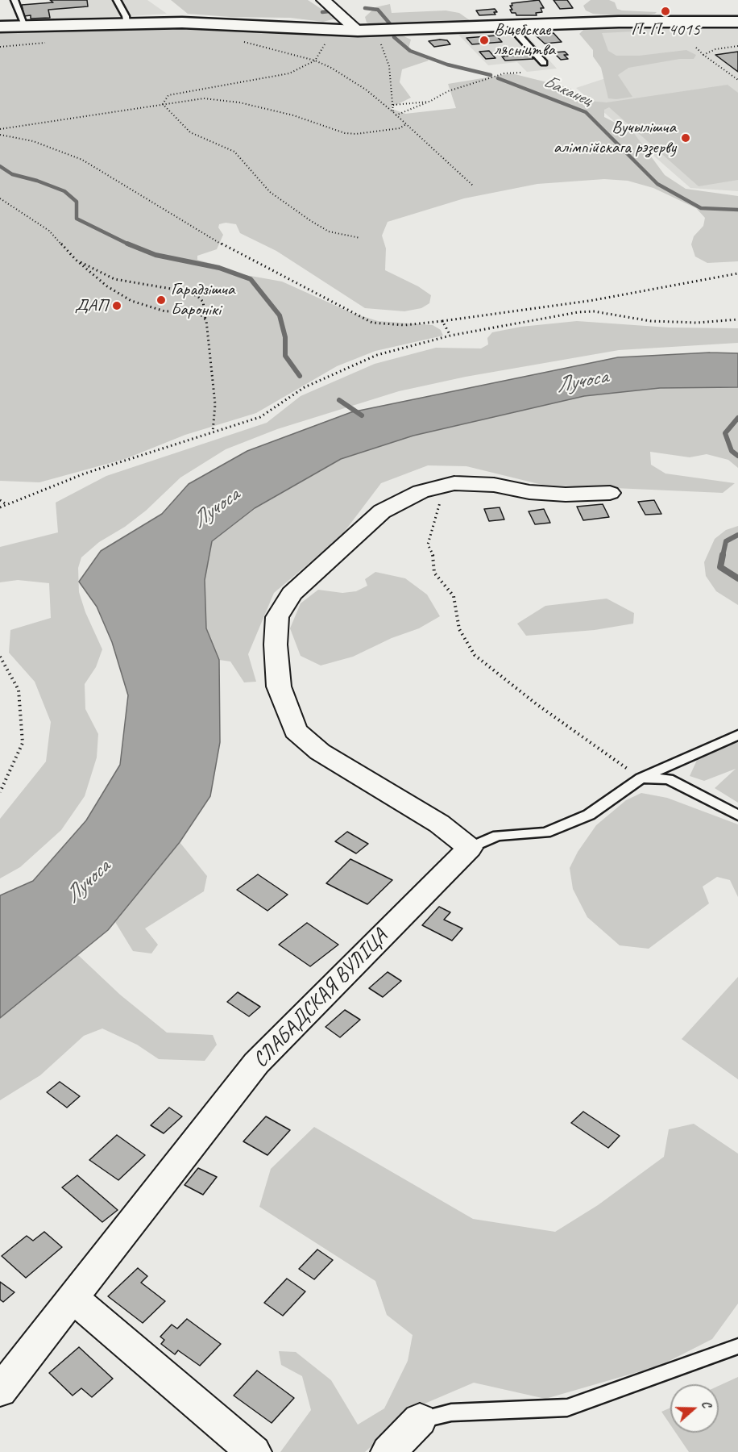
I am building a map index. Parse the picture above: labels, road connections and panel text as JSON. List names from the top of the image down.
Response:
{
  "streets": {
    "street": ["СЛАБАДСКАЯ ВУЛІЦА"]
  },
  "water": ["Баканец", "Лучоса"],
  "places": [
    "П. П. 4015",
    "Віцебскае лясніцтва",
    "Вучылішча алімпійскага рэзерву",
    "Гарадзішча Баронікі",
    "ДАП"
  ],
  "north": "right"
}
